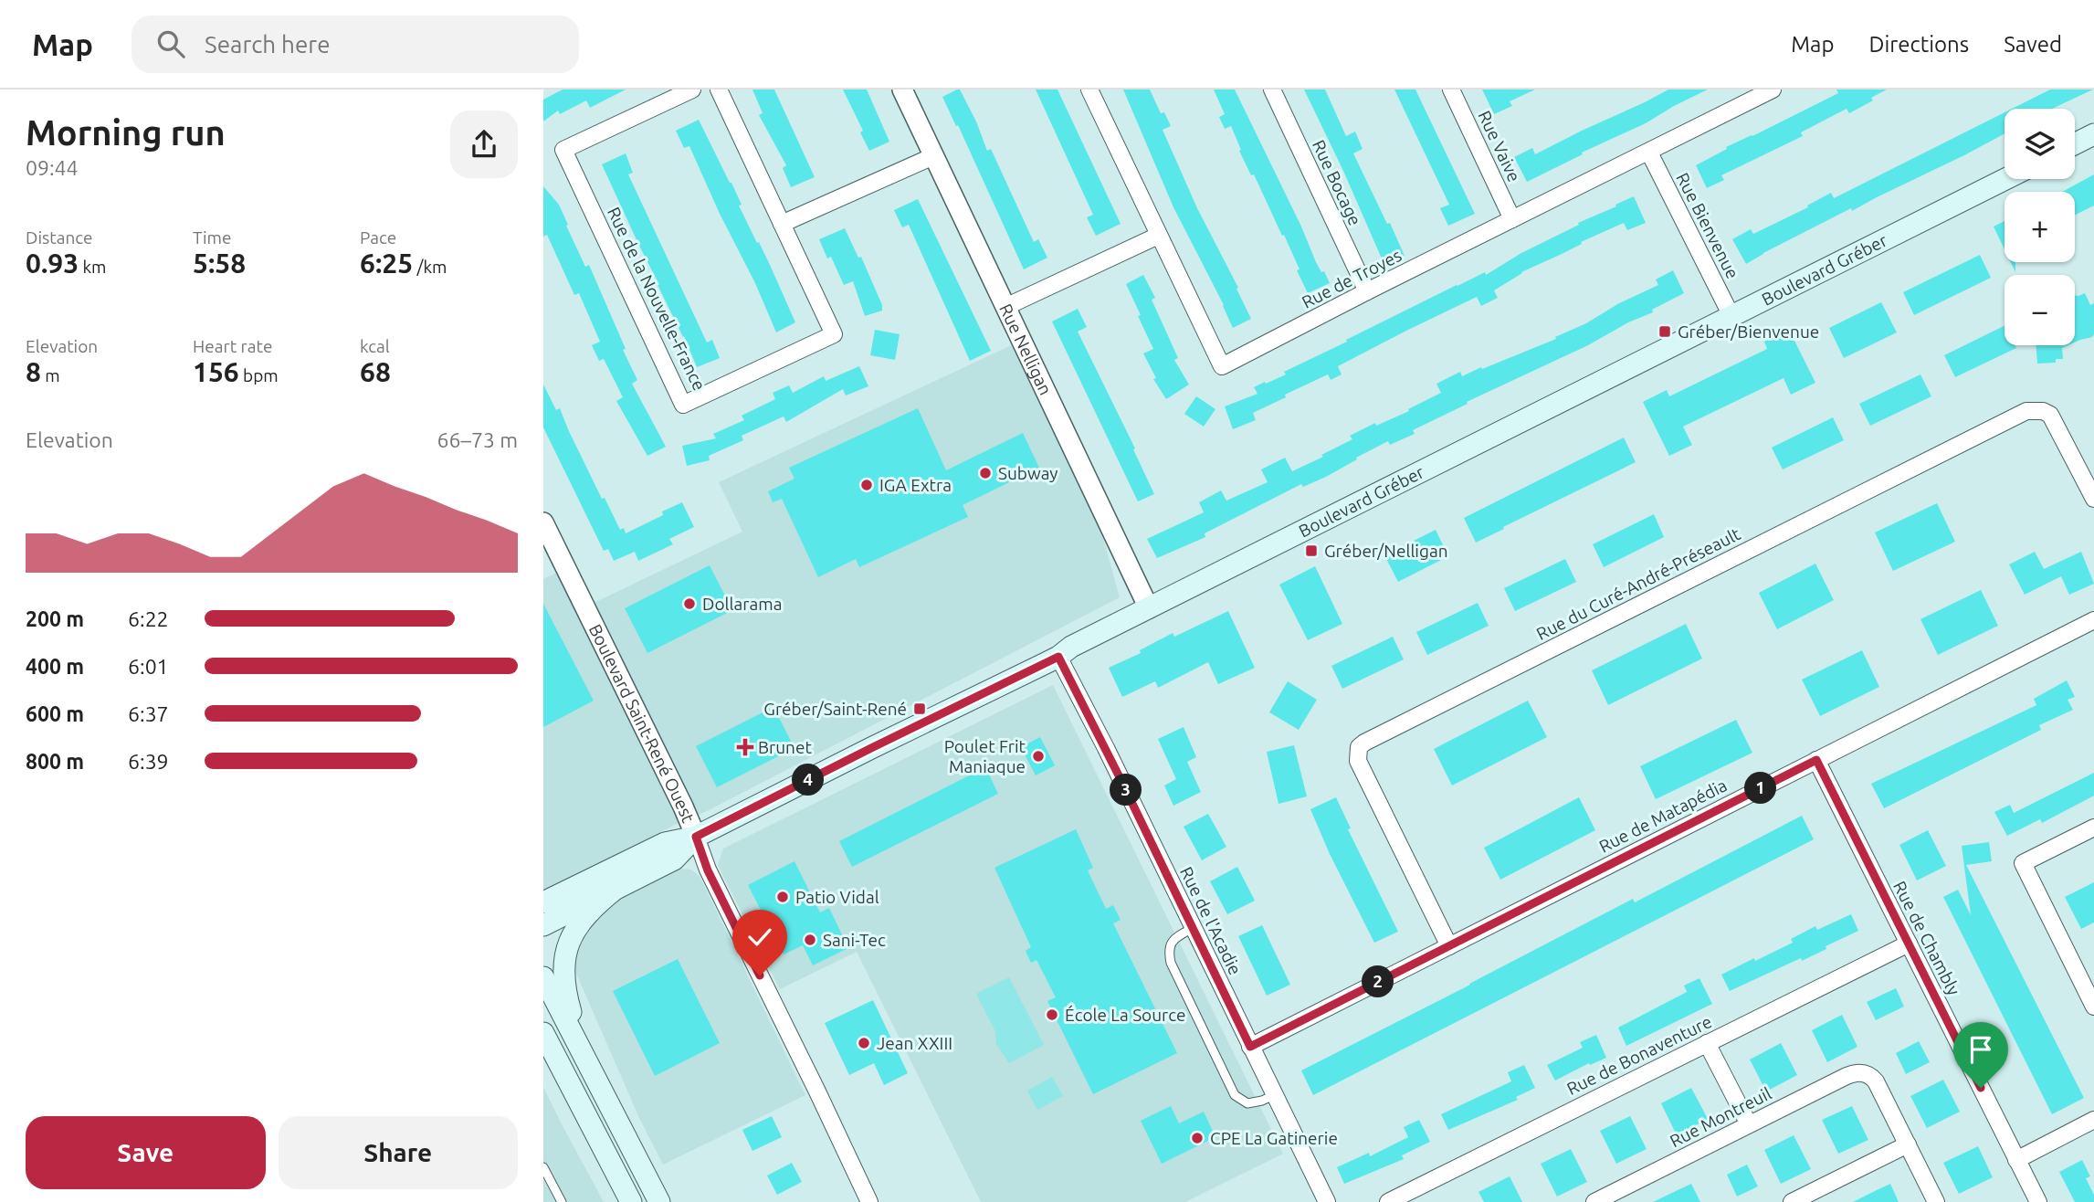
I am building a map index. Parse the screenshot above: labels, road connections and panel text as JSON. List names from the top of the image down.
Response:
{
  "streets": {
    "main road": ["Boulevard Gréber"],
    "street": [
      "Rue Vaive",
      "Rue Bocage",
      "Rue Bienvenue",
      "Rue de Troyes",
      "Rue de la Nouvelle-France",
      "Rue Nelligan",
      "Rue du Curé-André-Préseault",
      "Boulevard Saint-René Ouest",
      "Rue de Matapédia",
      "Rue de l'Acadie",
      "Rue de Chambly",
      "Rue de Bonaventure",
      "Rue Montreuil"
    ]
  },
  "crossings": [
    ["Rue Vaive", "Rue de Troyes"],
    ["Rue Bocage", "Rue de Troyes"],
    ["Rue Bienvenue", "Boulevard Gréber"],
    ["Rue Bienvenue", "Rue de Troyes"],
    ["Boulevard Gréber", "Rue Nelligan"],
    ["Boulevard Gréber", "Boulevard Saint-René Ouest"],
    ["Boulevard Gréber", "Rue de l'Acadie"],
    ["Rue du Curé-André-Préseault", "Rue de Matapédia"],
    ["Rue de Matapédia", "Rue de l'Acadie"],
    ["Rue de Matapédia", "Rue de Chambly"],
    ["Rue de Chambly", "Rue de Bonaventure"]
  ],
  "places": {
    "transit": ["Gréber/Bienvenue", "Gréber/Nelligan", "Gréber/Saint-René"],
    "other": [
      "Subway",
      "IGA Extra",
      "Dollarama",
      "Poulet Frit Maniaque",
      "Patio Vidal",
      "Sani-Tec",
      "École La Source",
      "Jean XXIII",
      "CPE La Gatinerie"
    ],
    "health": ["Brunet"]
  },
  "page": {
    "header": "Map",
    "search": "Search here",
    "nav": ["Map", "Directions", "Saved"],
    "heading": ["Morning run", "09:44"],
    "map_buttons": ["+", "−"],
    "stats": [
      ["Distance", "0.93 km"],
      ["Time", "5:58"],
      ["Pace", "6:25 /km"],
      ["Elevation", "8 m"],
      ["Heart rate", "156 bpm"],
      ["kcal", "68"]
    ],
    "chart": ["Elevation", "66–73 m"],
    "list": [
      {
        "name": "200 m",
        "note": "6:22"
      },
      {
        "name": "400 m",
        "note": "6:01"
      },
      {
        "name": "600 m",
        "note": "6:37"
      },
      {
        "name": "800 m",
        "note": "6:39"
      }
    ],
    "pins": [
      "4",
      "1",
      "3",
      "2"
    ],
    "buttons": ["Save", "Share"]
  }
}
